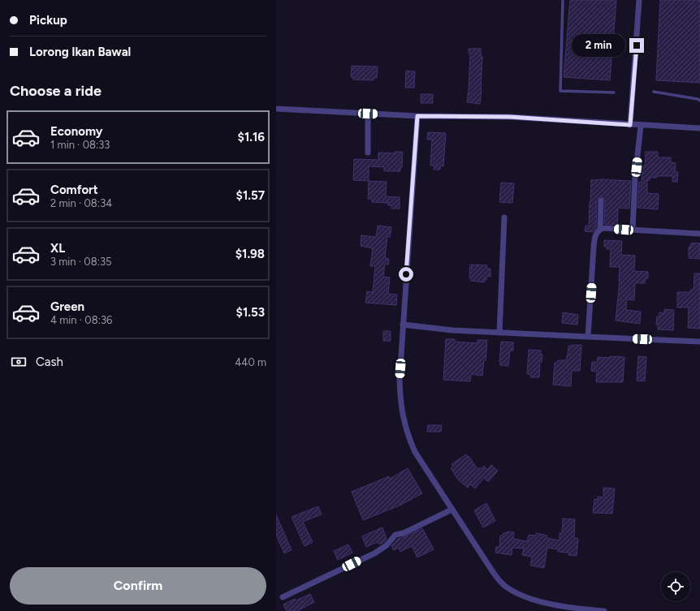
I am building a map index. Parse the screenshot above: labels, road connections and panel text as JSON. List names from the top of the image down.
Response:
{
  "page": {
    "banner": ["Pickup", "Lorong Ikan Bawal"],
    "bubble": "2 min",
    "heading": "Choose a ride",
    "list": [
      {
        "name": "Economy",
        "note": "1 min · 08:33",
        "value": "$1.16"
      },
      {
        "name": "Comfort",
        "note": "2 min · 08:34",
        "value": "$1.57"
      },
      {
        "name": "XL",
        "note": "3 min · 08:35",
        "value": "$1.98"
      },
      {
        "name": "Green",
        "note": "4 min · 08:36",
        "value": "$1.53"
      }
    ],
    "pay": ["Cash", "440 m"],
    "buttons": "Confirm"
  }
}
